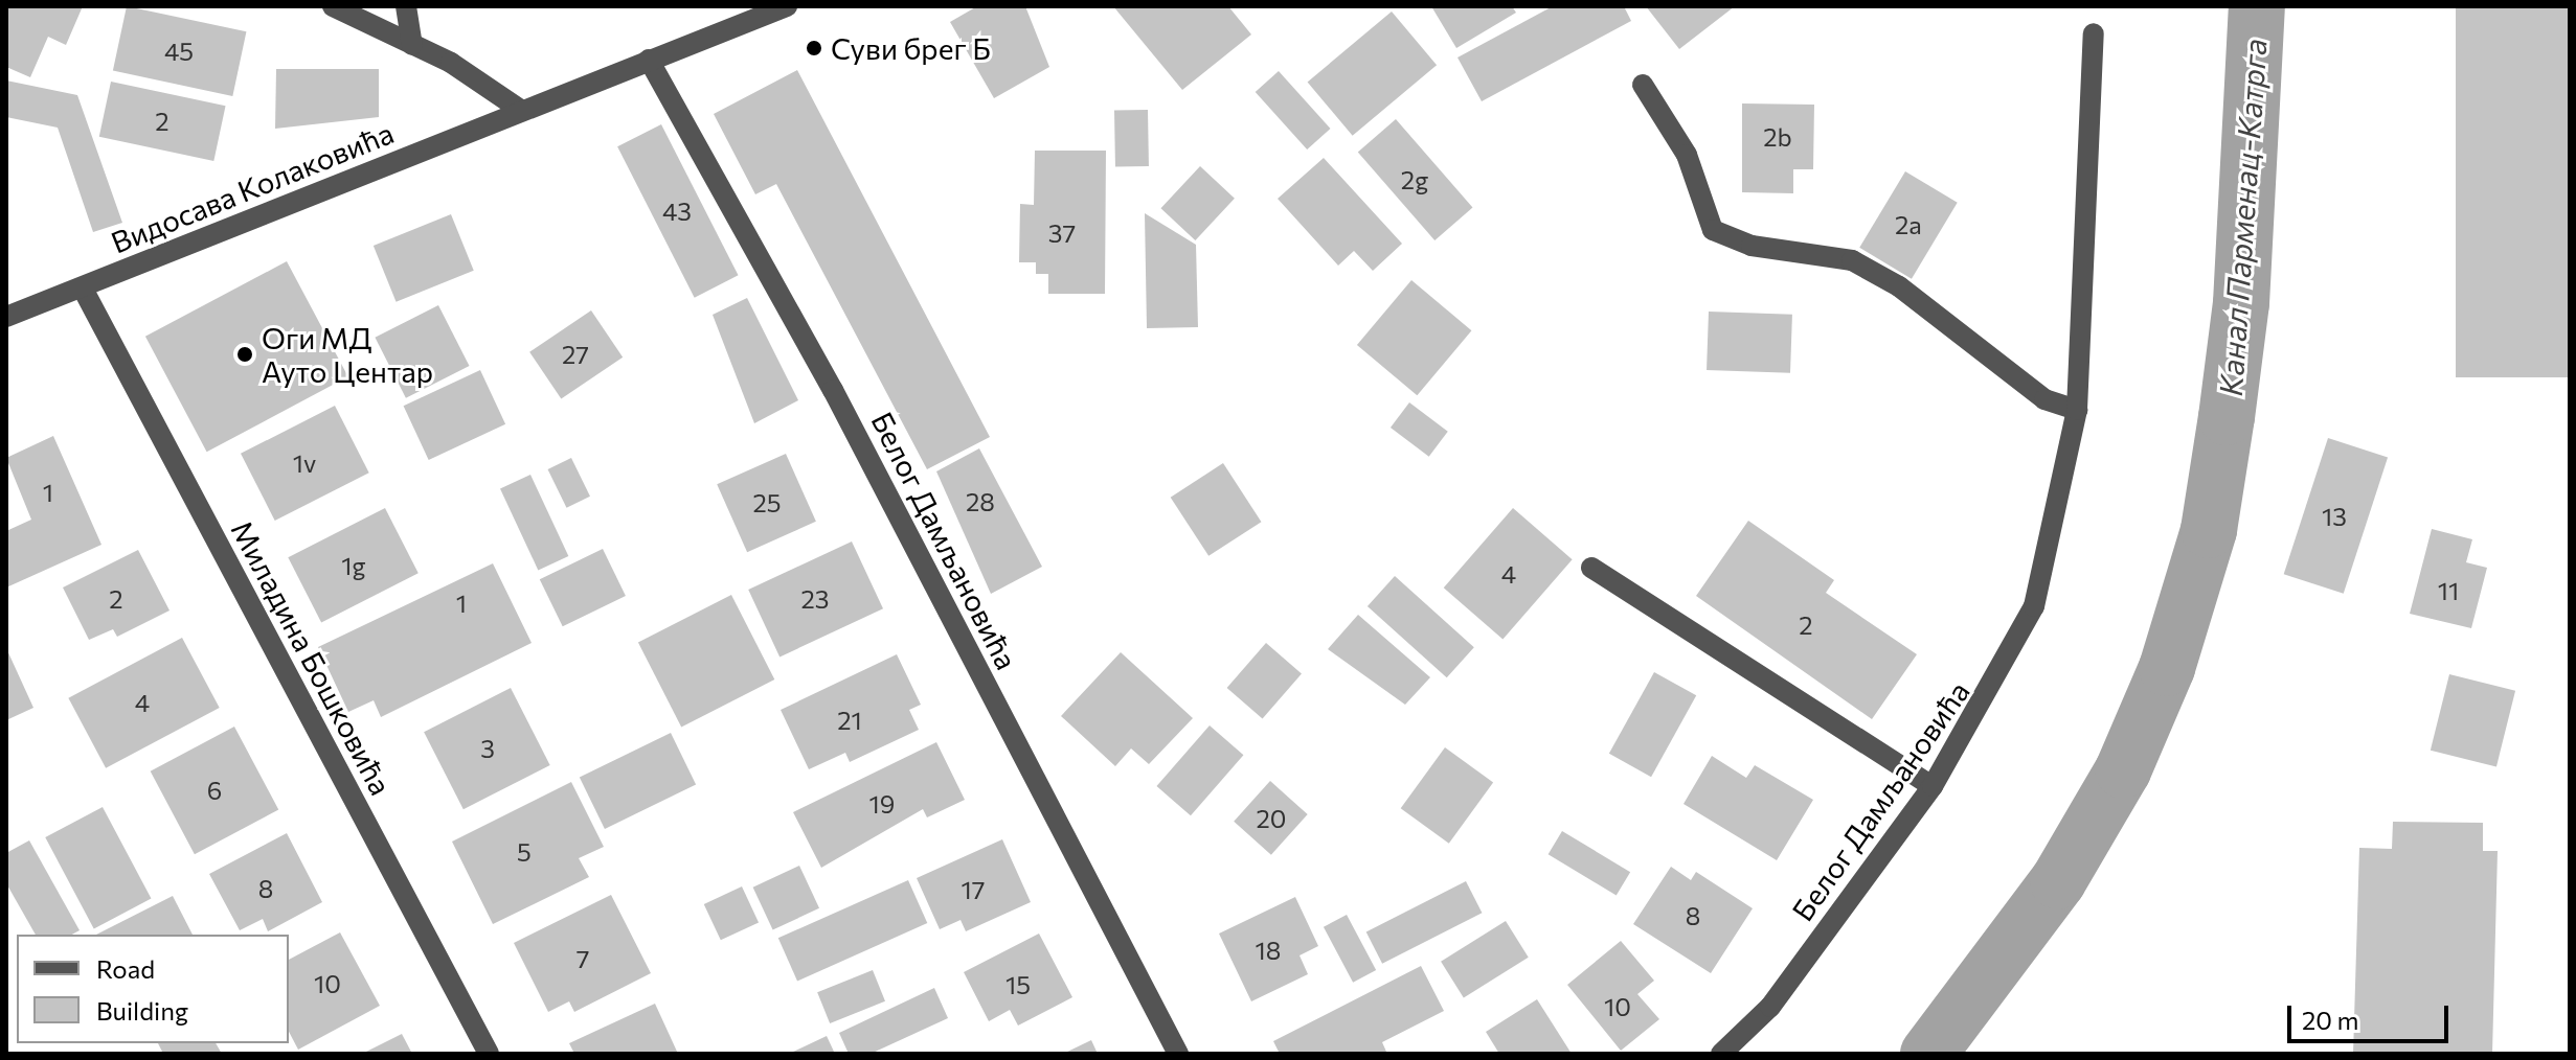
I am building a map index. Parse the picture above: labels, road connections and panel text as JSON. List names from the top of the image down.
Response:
{
  "streets": {
    "street": ["Видосава Колаковића", "Белог Дамљановића", "Миладина Бошковића"]
  },
  "crossings": [
    ["Видосава Колаковића", "Белог Дамљановића"],
    ["Видосава Колаковића", "Миладина Бошковића"]
  ],
  "water": ["Канал Парменац-Катрга"],
  "places": ["Суви брег Б", "Оги МД Ауто Центар"],
  "house_numbers": [
    "45",
    "2",
    "2b",
    "2g",
    "43",
    "2a",
    "37",
    "27",
    "1v",
    "1",
    "28",
    "25",
    "13",
    "1g",
    "4",
    "11",
    "2",
    "23",
    "1",
    "2",
    "4",
    "21",
    "3",
    "6",
    "19",
    "20",
    "5",
    "8",
    "17",
    "8",
    "18",
    "7",
    "10",
    "15",
    "10"
  ],
  "legend": ["Road", "Building"],
  "scale_bar": "20 m"
}
